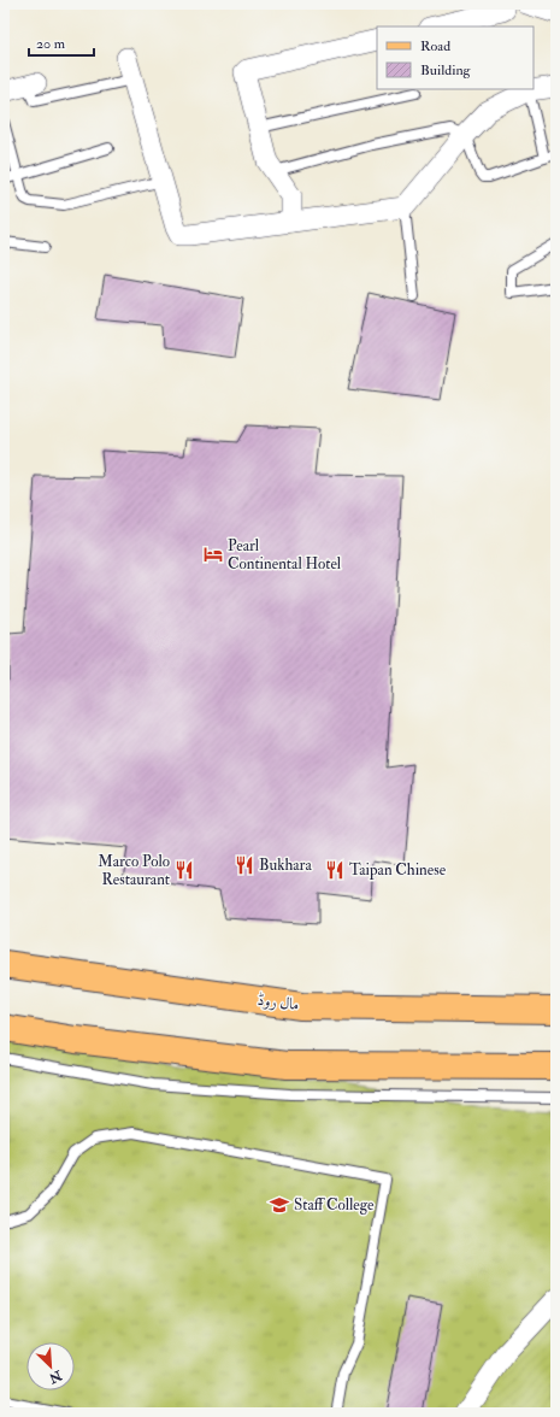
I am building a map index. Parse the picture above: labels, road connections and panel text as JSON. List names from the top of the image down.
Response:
{
  "streets": {
    "main road": ["مال روڈ"]
  },
  "places": {
    "hotel": ["Pearl Continental Hotel"],
    "restaurant": ["Bukhara", "Marco Polo Restaurant", "Taipan Chinese"],
    "school or university": ["Staff College"]
  },
  "legend": ["Road", "Building"],
  "scale_bar": "20 m",
  "north": "bottom right"
}
